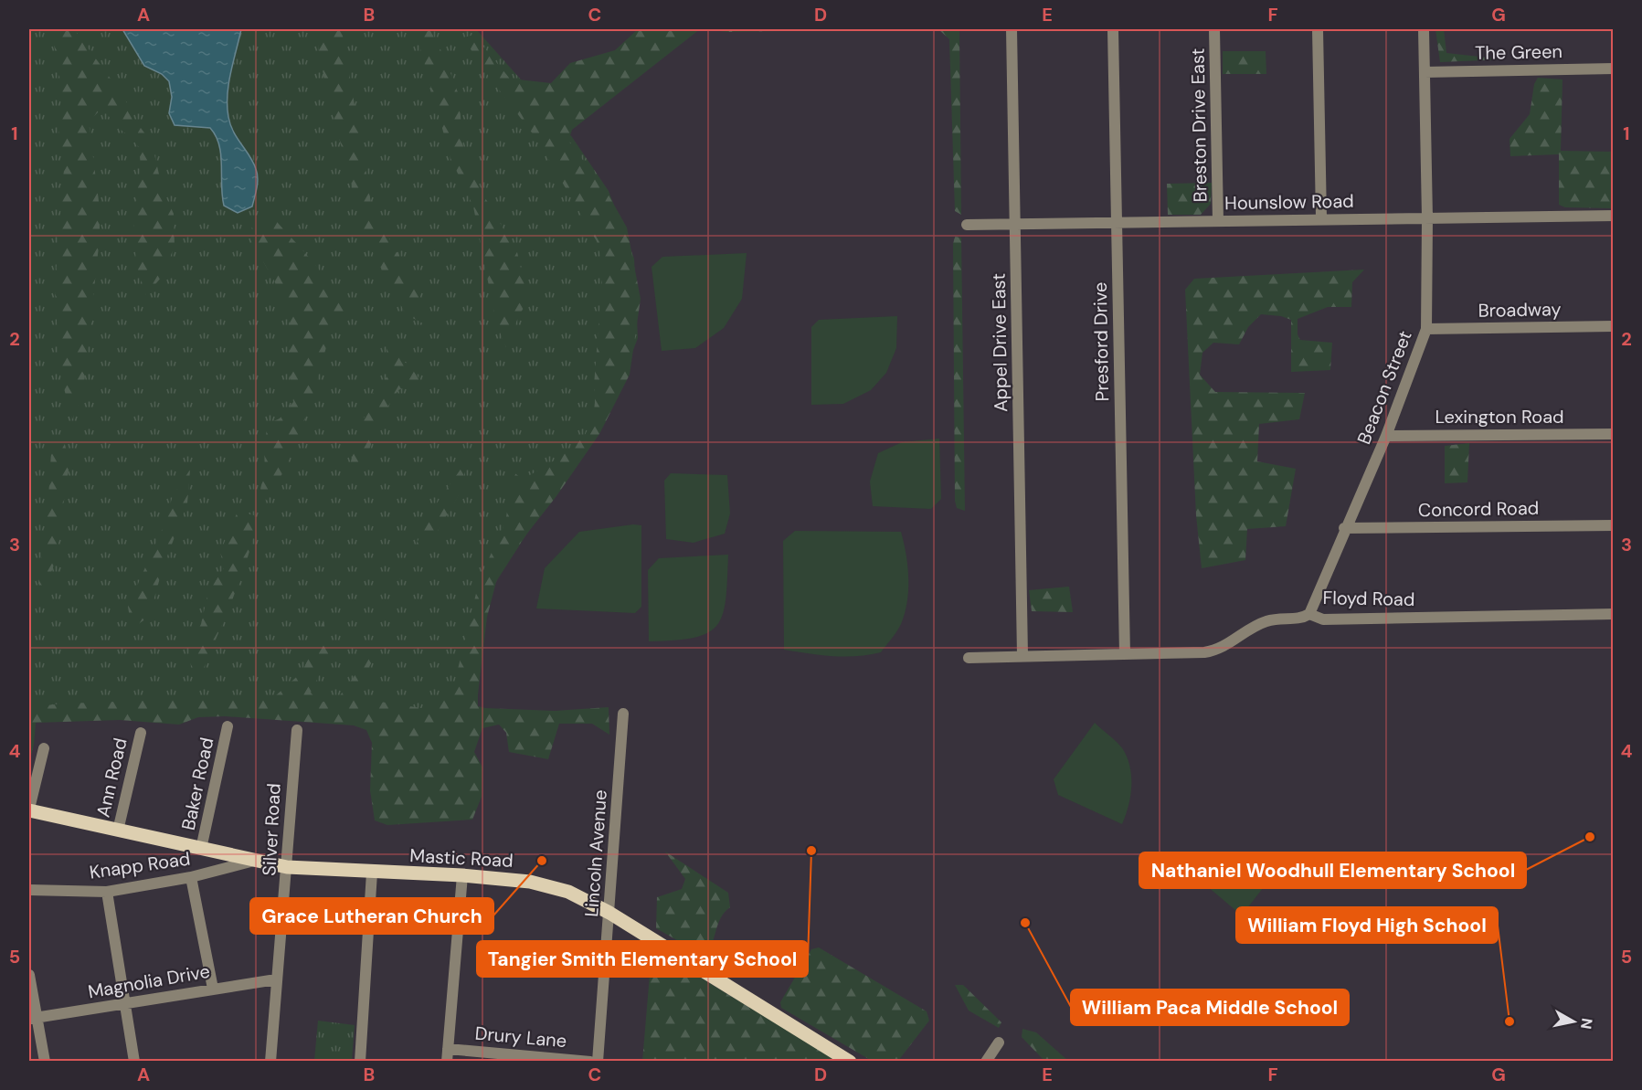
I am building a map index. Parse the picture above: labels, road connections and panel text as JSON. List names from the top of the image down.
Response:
{
  "streets": {
    "main road": ["Mastic Road"],
    "street": [
      "The Green",
      "Breston Drive East",
      "Hounslow Road",
      "Broadway",
      "Presford Drive",
      "Appel Drive East",
      "Beacon Street",
      "Lexington Road",
      "Concord Road",
      "Floyd Road",
      "Ann Road",
      "Baker Road",
      "Silver Road",
      "Lincoln Avenue",
      "Knapp Road",
      "Magnolia Drive",
      "Drury Lane"
    ]
  },
  "crossings": [
    ["The Green", "Beacon Street"],
    ["Breston Drive East", "Hounslow Road"],
    ["Hounslow Road", "Presford Drive"],
    ["Hounslow Road", "Appel Drive East"],
    ["Hounslow Road", "Beacon Street"],
    ["Broadway", "Beacon Street"],
    ["Presford Drive", "Floyd Road"],
    ["Appel Drive East", "Floyd Road"],
    ["Beacon Street", "Lexington Road"],
    ["Beacon Street", "Concord Road"],
    ["Beacon Street", "Floyd Road"],
    ["Ann Road", "Mastic Road"],
    ["Baker Road", "Mastic Road"],
    ["Silver Road", "Mastic Road"],
    ["Silver Road", "Magnolia Drive"],
    ["Lincoln Avenue", "Mastic Road"],
    ["Mastic Road", "Knapp Road"]
  ],
  "places": [
    "Nathaniel Woodhull Elementary School",
    "Tangier Smith Elementary School",
    "Grace Lutheran Church",
    "William Paca Middle School",
    "William Floyd High School"
  ],
  "north": "right",
  "grid": {
    "columns": [
      "A",
      "B",
      "C",
      "D",
      "E",
      "F",
      "G"
    ],
    "rows": [
      "1",
      "2",
      "3",
      "4",
      "5"
    ]
  }
}
